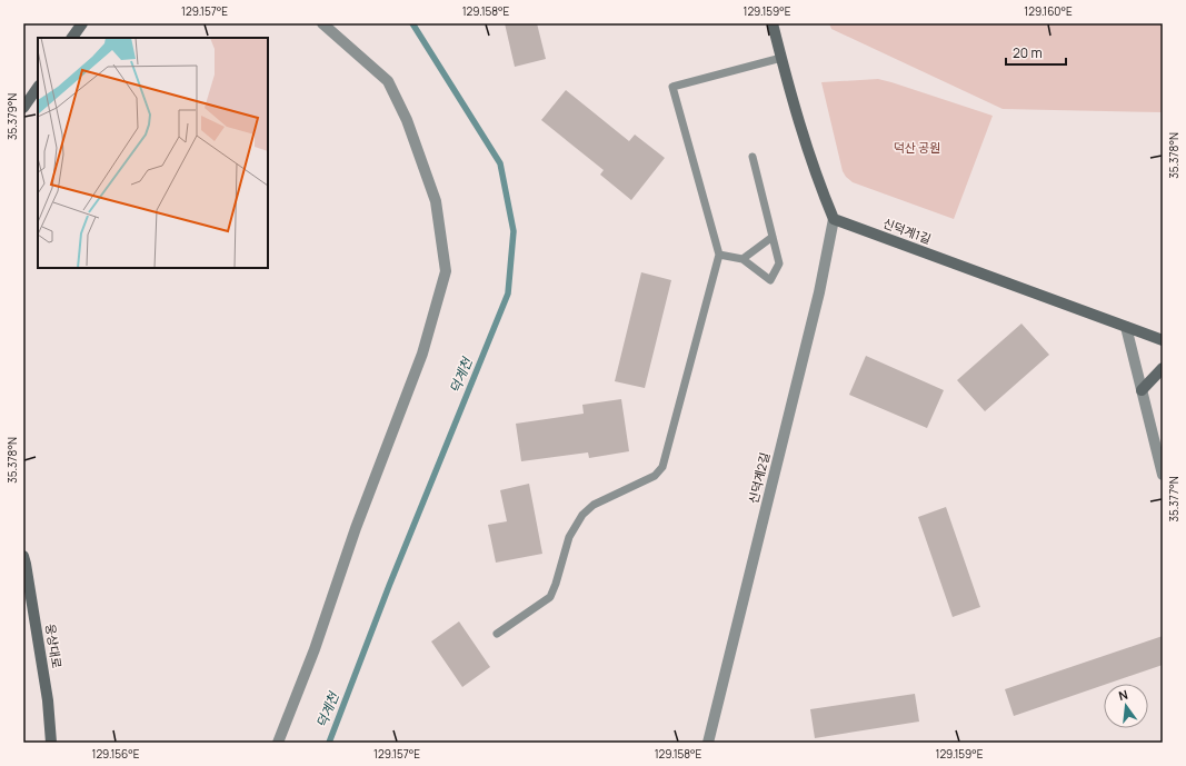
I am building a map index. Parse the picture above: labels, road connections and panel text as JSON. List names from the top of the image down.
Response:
{
  "streets": {
    "street": ["신덕계1길", "신덕계2길", "웅상대로"]
  },
  "crossings": [
    ["신덕계1길", "신덕계2길"]
  ],
  "water": ["덕계천"],
  "parks": ["덕산 공원"],
  "scale_bar": "20 m",
  "north": "top",
  "coordinates": [
    "129.157°E",
    "129.158°E",
    "129.159°E",
    "129.160°E",
    "35.379°N",
    "35.378°N",
    "35.377°N",
    "129.156°E"
  ]
}
